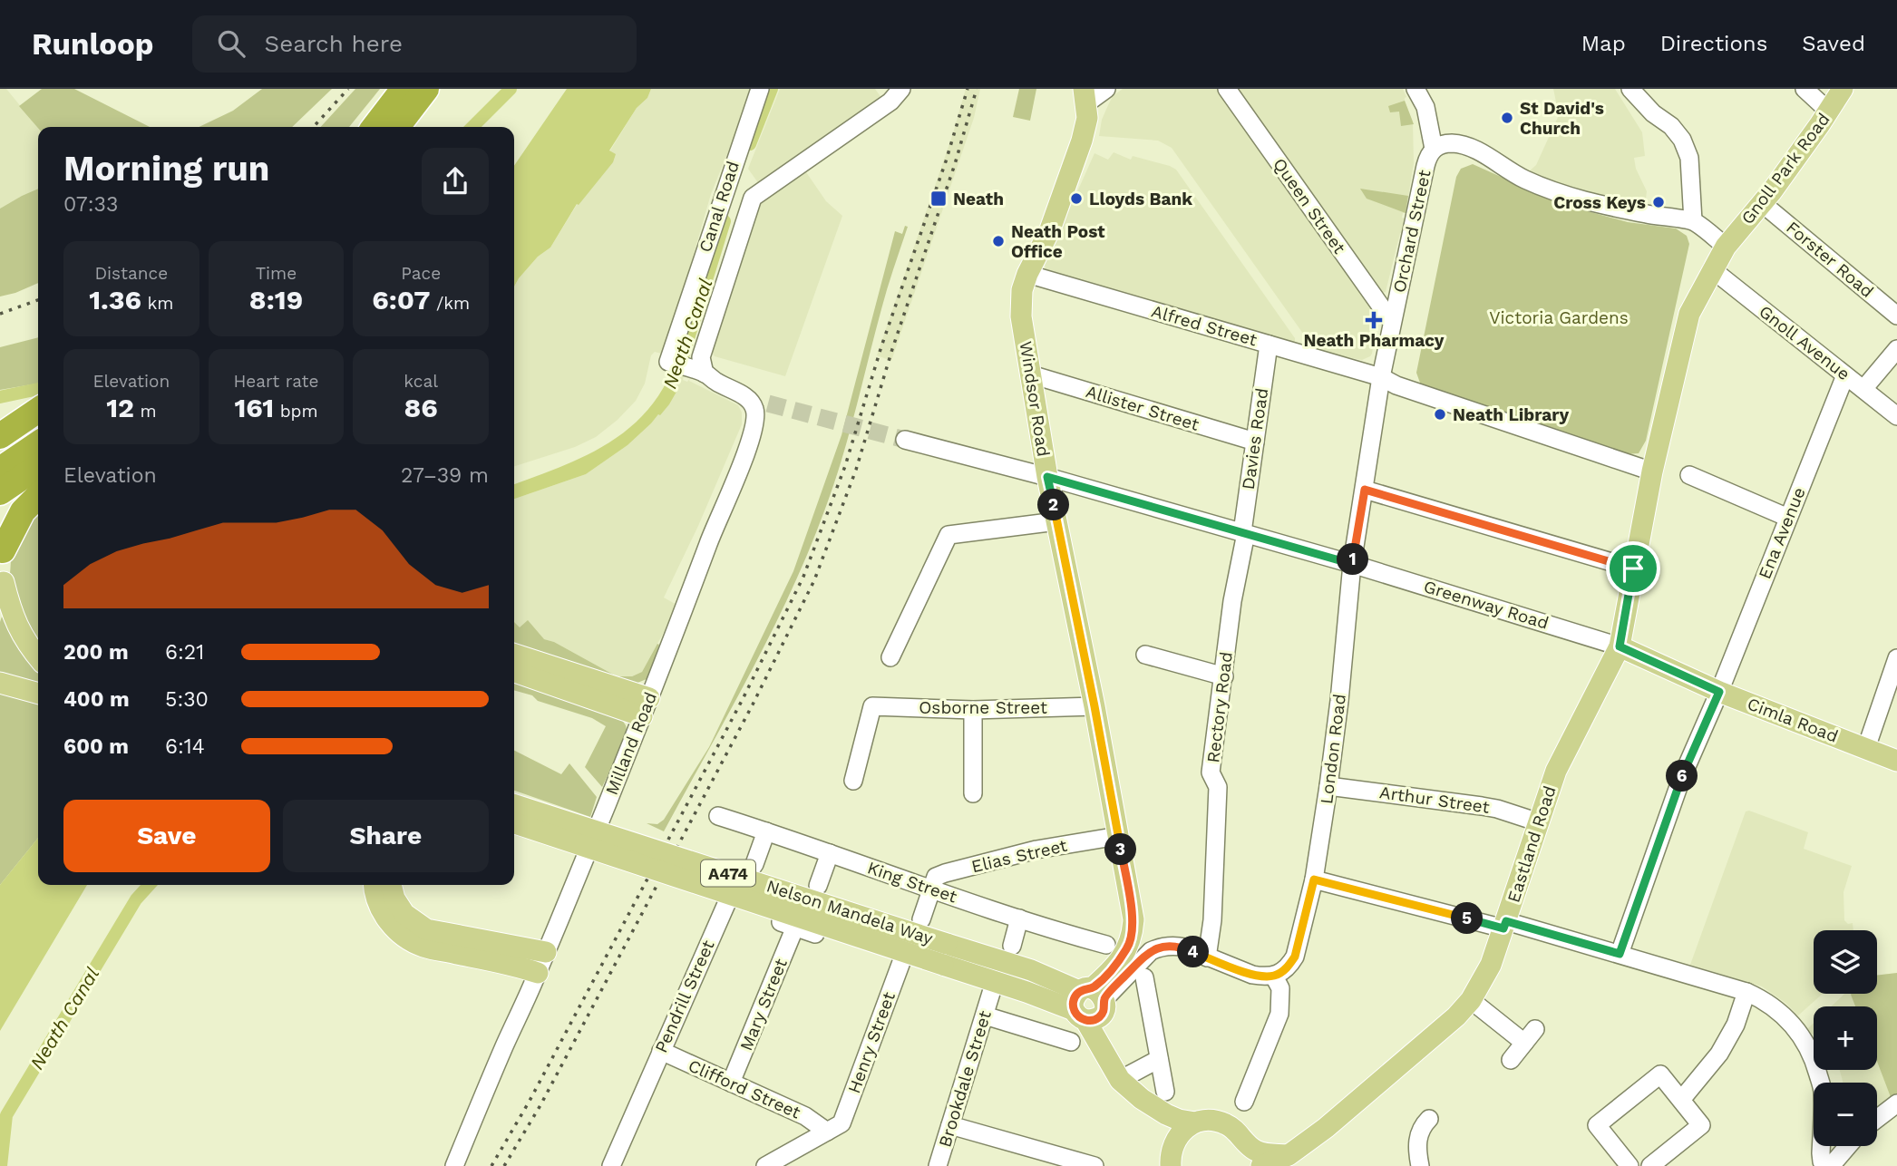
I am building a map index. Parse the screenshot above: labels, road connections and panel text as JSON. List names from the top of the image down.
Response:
{
  "streets": {
    "main road": [
      "Gnoll Park Road",
      "Windsor Road",
      "Cimla Road",
      "Eastland Road",
      "A474",
      "Nelson Mandela Way"
    ],
    "street": [
      "Queen Street",
      "Canal Road",
      "Orchard Street",
      "Forster Road",
      "Alfred Street",
      "Gnoll Avenue",
      "Allister Street",
      "Davies Road",
      "Ena Avenue",
      "Greenway Road",
      "Osborne Street",
      "Rectory Road",
      "Milland Road",
      "London Road",
      "Arthur Street",
      "Elias Street",
      "King Street",
      "Pendrill Street",
      "Mary Street",
      "Henry Street",
      "Brookdale Street",
      "Clifford Street"
    ]
  },
  "crossings": [
    ["Gnoll Park Road", "Forster Road"],
    ["Queen Street", "Orchard Street"],
    ["Orchard Street", "Alfred Street"],
    ["Orchard Street", "London Road"],
    ["Alfred Street", "Windsor Road"],
    ["Alfred Street", "Davies Road"],
    ["Alfred Street", "London Road"],
    ["Gnoll Avenue", "Ena Avenue"],
    ["Windsor Road", "Allister Street"],
    ["Windsor Road", "Greenway Road"],
    ["Windsor Road", "Osborne Street"],
    ["Windsor Road", "Elias Street"],
    ["Windsor Road", "Nelson Mandela Way"],
    ["Allister Street", "Davies Road"],
    ["Davies Road", "Greenway Road"],
    ["Davies Road", "Rectory Road"],
    ["Ena Avenue", "Cimla Road"],
    ["Greenway Road", "Rectory Road"],
    ["Greenway Road", "Cimla Road"],
    ["Greenway Road", "London Road"],
    ["Greenway Road", "Eastland Road"],
    ["Cimla Road", "Eastland Road"],
    ["London Road", "Arthur Street"],
    ["Arthur Street", "Eastland Road"],
    ["Elias Street", "King Street"],
    ["King Street", "Pendrill Street"],
    ["Pendrill Street", "Clifford Street"],
    ["Mary Street", "Clifford Street"],
    ["Henry Street", "Clifford Street"]
  ],
  "water": ["Neath Canal"],
  "parks": ["Victoria Gardens"],
  "places": {
    "other": [
      "St David's Church",
      "Lloyds Bank",
      "Cross Keys",
      "Neath Post Office",
      "Neath Library"
    ],
    "transit": ["Neath"],
    "health": ["Neath Pharmacy"]
  },
  "page": {
    "header": "Runloop",
    "search": "Search here",
    "nav": ["Map", "Directions", "Saved"],
    "heading": ["Morning run", "07:33"],
    "stats": [
      ["Distance", "1.36 km"],
      ["Time", "8:19"],
      ["Pace", "6:07 /km"],
      ["Elevation", "12 m"],
      ["Heart rate", "161 bpm"],
      ["kcal", "86"]
    ],
    "chart": ["Elevation", "27–39 m"],
    "pins": [
      "2",
      "1",
      "6",
      "3",
      "5",
      "4"
    ],
    "list": [
      {
        "name": "200 m",
        "note": "6:21"
      },
      {
        "name": "400 m",
        "note": "5:30"
      },
      {
        "name": "600 m",
        "note": "6:14"
      }
    ],
    "buttons": ["Save", "Share"],
    "map_buttons": ["+", "−"]
  }
}
